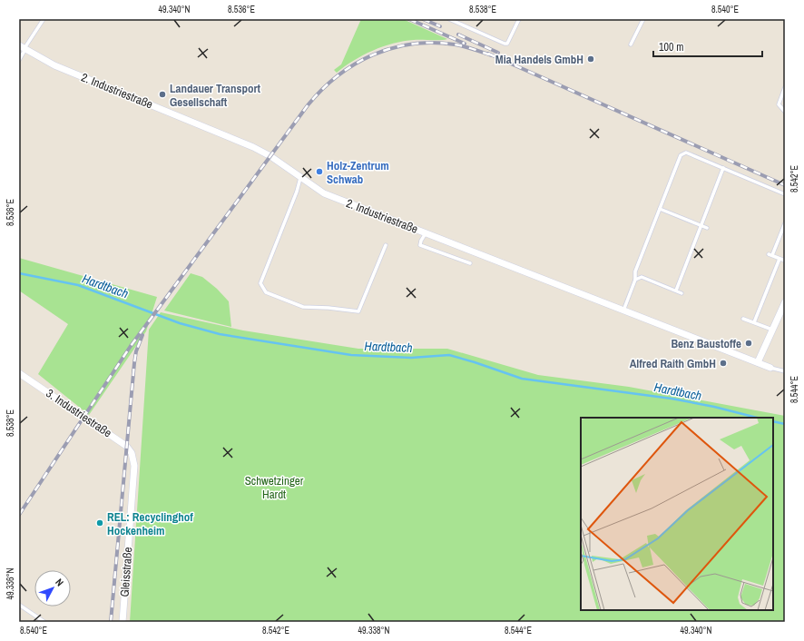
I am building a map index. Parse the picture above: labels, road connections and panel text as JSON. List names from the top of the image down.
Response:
{
  "streets": {
    "street": ["2. Industriestraße", "3. Industriestraße", "Gleisstraße"]
  },
  "crossings": [
    ["3. Industriestraße", "Gleisstraße"]
  ],
  "water": ["Hardtbach"],
  "parks": ["Schwetzinger Hardt"],
  "places": [
    "Mia Handels GmbH",
    "Landauer Transport Gesellschaft",
    "Holz-Zentrum Schwab",
    "Benz Baustoffe",
    "Alfred Raith GmbH",
    "REL: Recyclinghof Hockenheim"
  ],
  "scale_bar": "100 m",
  "north": "top right",
  "coordinates": [
    "49.340°N",
    "8.536°E",
    "8.538°E",
    "8.540°E",
    "8.542°E",
    "8.544°E",
    "49.336°N",
    "49.338°N"
  ]
}
